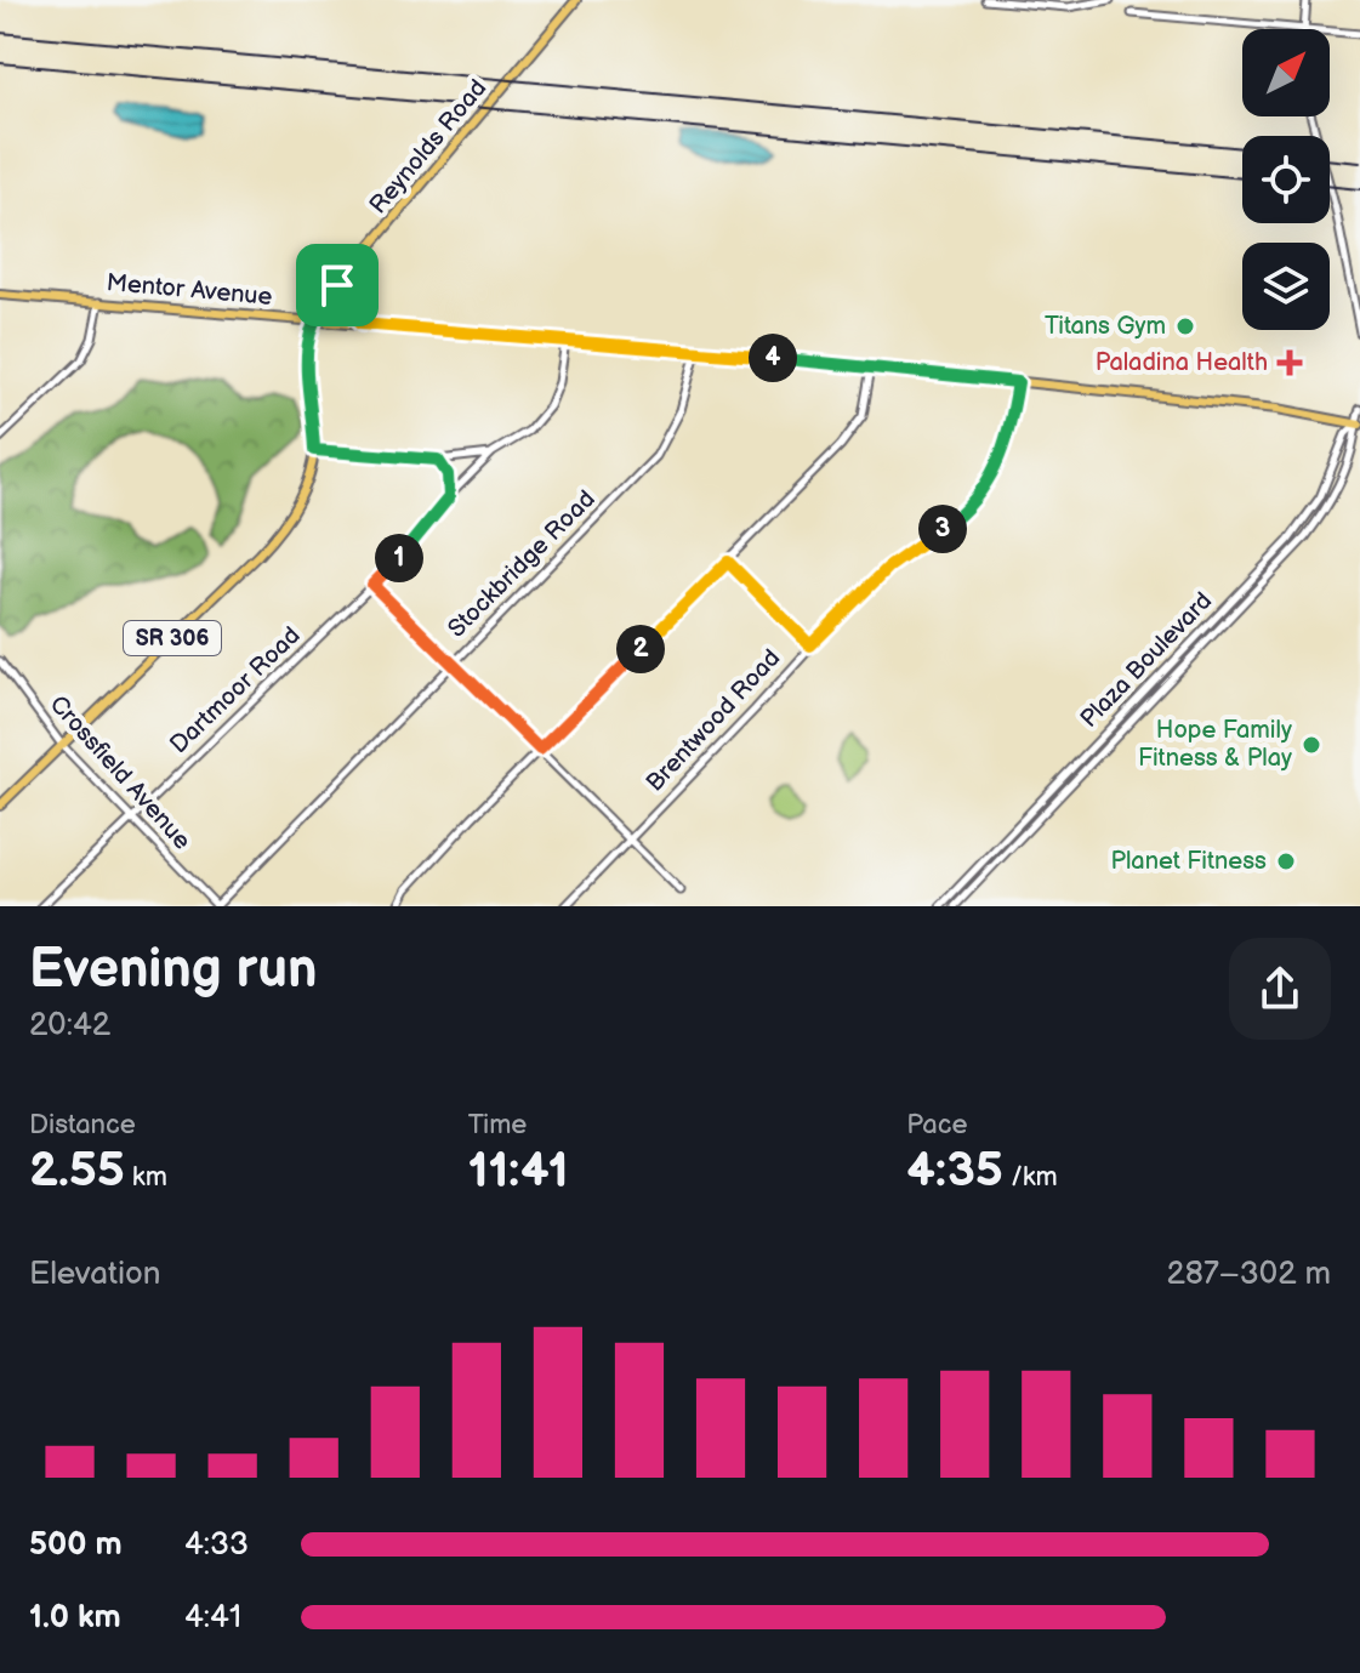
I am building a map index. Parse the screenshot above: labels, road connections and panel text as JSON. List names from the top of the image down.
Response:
{
  "streets": {
    "main road": ["Reynolds Road", "Mentor Avenue", "SR 306"],
    "street": [
      "Stockbridge Road",
      "Plaza Boulevard",
      "Dartmoor Road",
      "Brentwood Road",
      "Crossfield Avenue"
    ]
  },
  "crossings": [
    ["Reynolds Road", "Mentor Avenue"],
    ["Reynolds Road", "SR 306"],
    ["Mentor Avenue", "Stockbridge Road"],
    ["Mentor Avenue", "SR 306"],
    ["Mentor Avenue", "Plaza Boulevard"],
    ["Mentor Avenue", "Dartmoor Road"],
    ["Mentor Avenue", "Brentwood Road"],
    ["Stockbridge Road", "Crossfield Avenue"],
    ["SR 306", "Crossfield Avenue"],
    ["Dartmoor Road", "Crossfield Avenue"]
  ],
  "places": {
    "other": ["Titans Gym", "Hope Family Fitness & Play", "Planet Fitness"],
    "health": ["Paladina Health"]
  },
  "north": "top right",
  "page": {
    "pins": [
      "4",
      "3",
      "1",
      "2"
    ],
    "heading": ["Evening run", "20:42"],
    "stats": [
      ["Distance", "2.55 km"],
      ["Time", "11:41"],
      ["Pace", "4:35 /km"]
    ],
    "chart": ["Elevation", "287–302 m"],
    "list": [
      {
        "name": "500 m",
        "note": "4:33"
      },
      {
        "name": "1.0 km",
        "note": "4:41"
      }
    ]
  }
}
